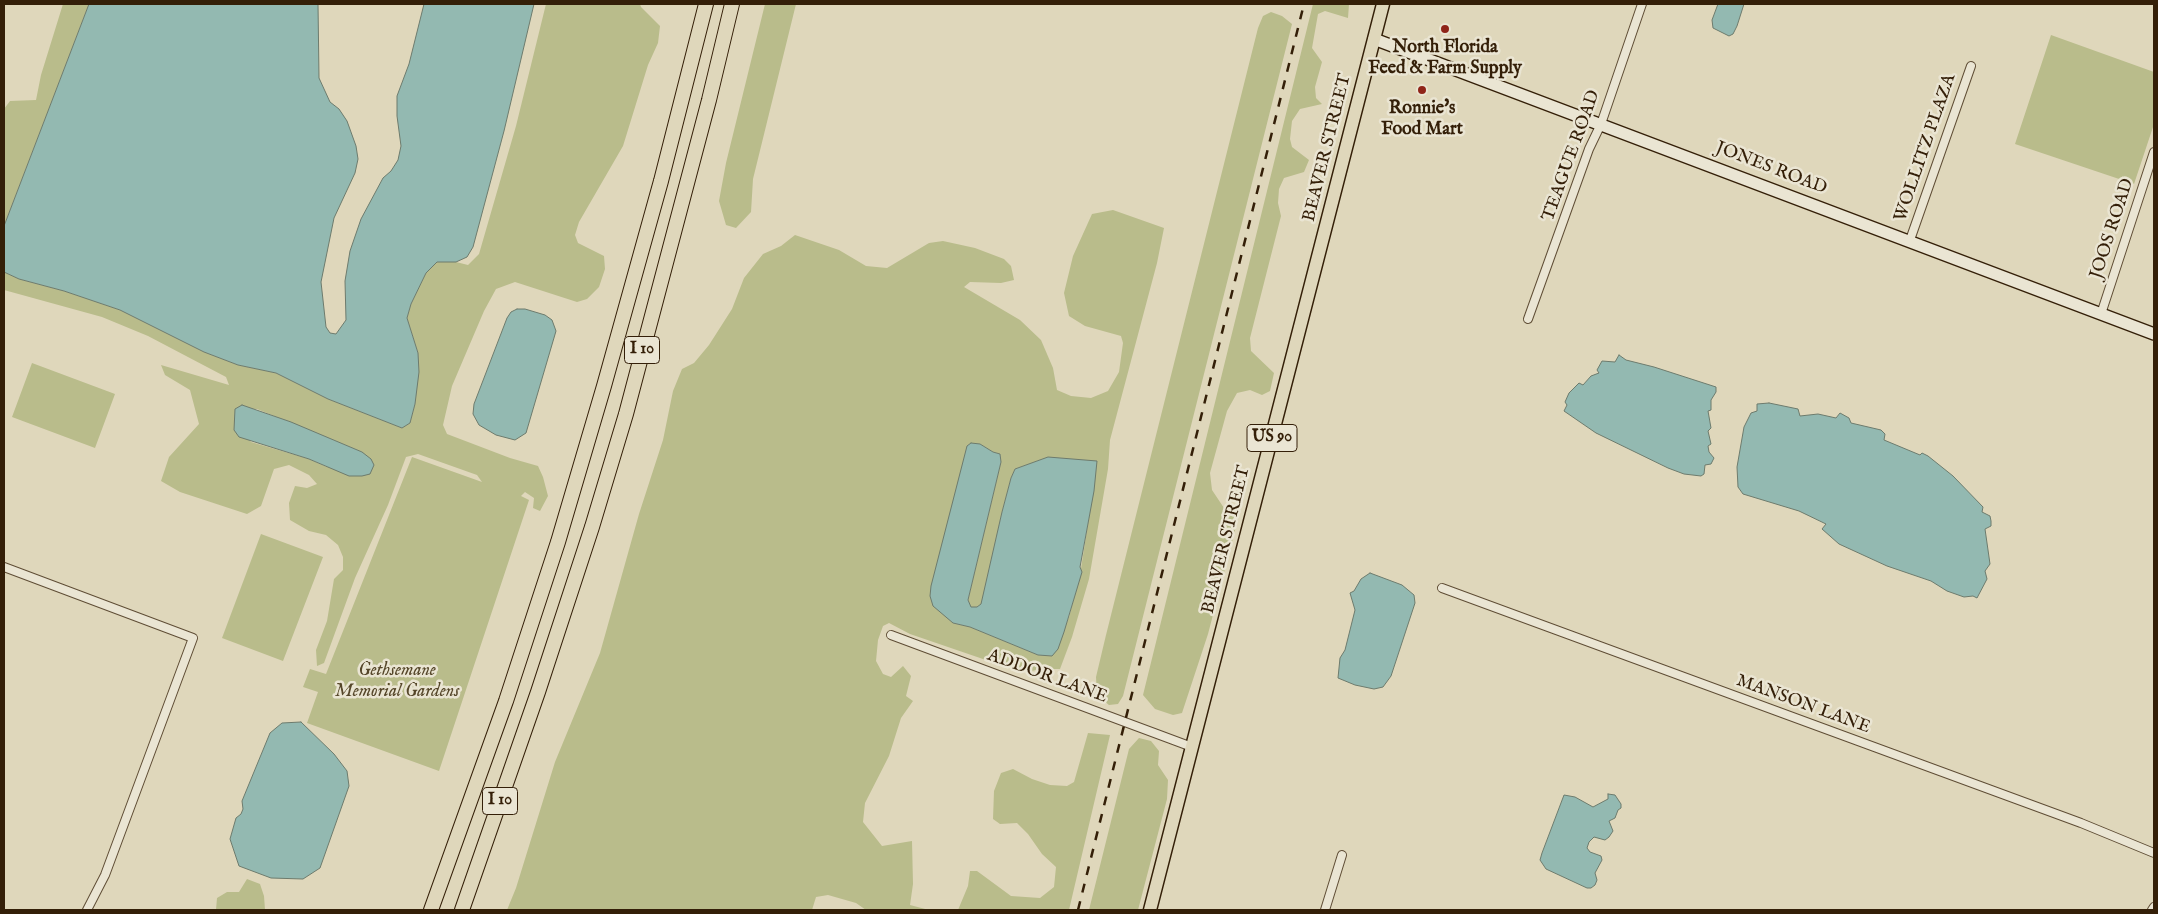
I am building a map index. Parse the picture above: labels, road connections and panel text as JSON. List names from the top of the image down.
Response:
{
  "streets": {
    "highway": ["I 10"],
    "main road": ["BEAVER STREET", "US 90"],
    "street": [
      "WOLLITZ PLAZA",
      "TEAGUE ROAD",
      "JONES ROAD",
      "JOOS ROAD",
      "ADDOR LANE",
      "MANSON LANE"
    ]
  },
  "crossings": [
    ["BEAVER STREET", "JONES ROAD"],
    ["BEAVER STREET", "ADDOR LANE"],
    ["WOLLITZ PLAZA", "JONES ROAD"],
    ["TEAGUE ROAD", "JONES ROAD"],
    ["JONES ROAD", "JOOS ROAD"]
  ],
  "parks": ["Gethsemane Memorial Gardens"],
  "places": ["North Florida Feed & Farm Supply", "Ronnie's Food Mart"]
}
